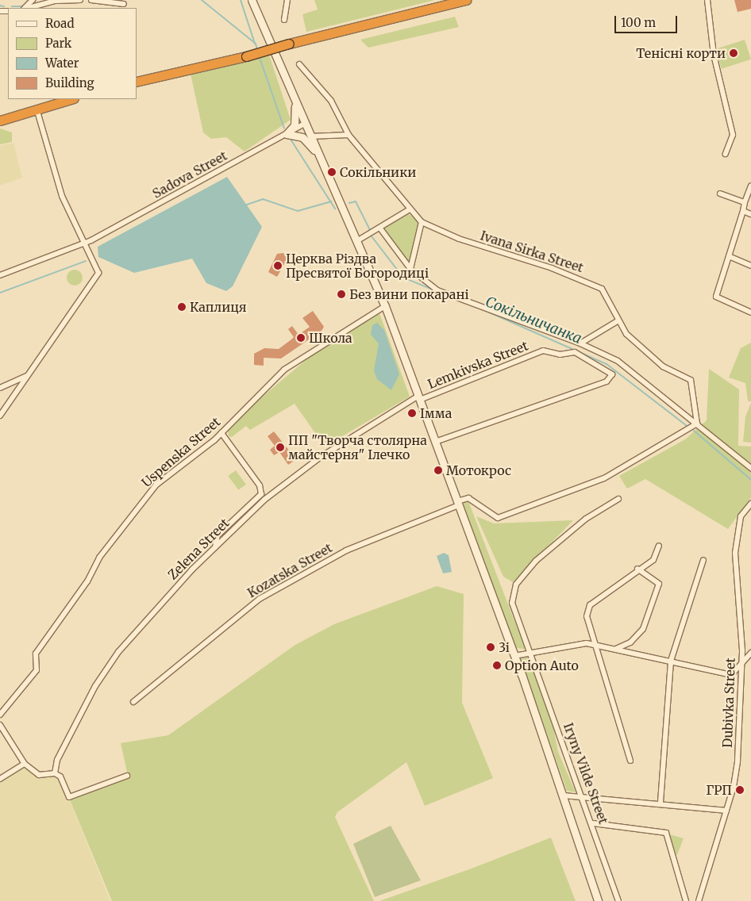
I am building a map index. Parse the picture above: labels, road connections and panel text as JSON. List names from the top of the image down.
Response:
{
  "streets": {
    "street": [
      "Sadova Street",
      "Ivana Sirka Street",
      "Lemkivska Street",
      "Uspenska Street",
      "Zelena Street",
      "Kozatska Street",
      "Dubivka Street",
      "Iryny Vilde Street"
    ]
  },
  "crossings": [
    ["Lemkivska Street", "Zelena Street"]
  ],
  "water": ["Сокільничанка"],
  "places": [
    "Тенісні корти",
    "Сокільники",
    "Церква Різдва Пресвятої Богородиці",
    "Без вини покарані",
    "Каплиця",
    "Школа",
    "Імма",
    "ПП \"Творча столярна майстерня\" Ілечко",
    "Мотокрос",
    "3і",
    "Option Auto",
    "ГРП"
  ],
  "legend": [
    "Road",
    "Park",
    "Water",
    "Building"
  ],
  "scale_bar": "100 m"
}
